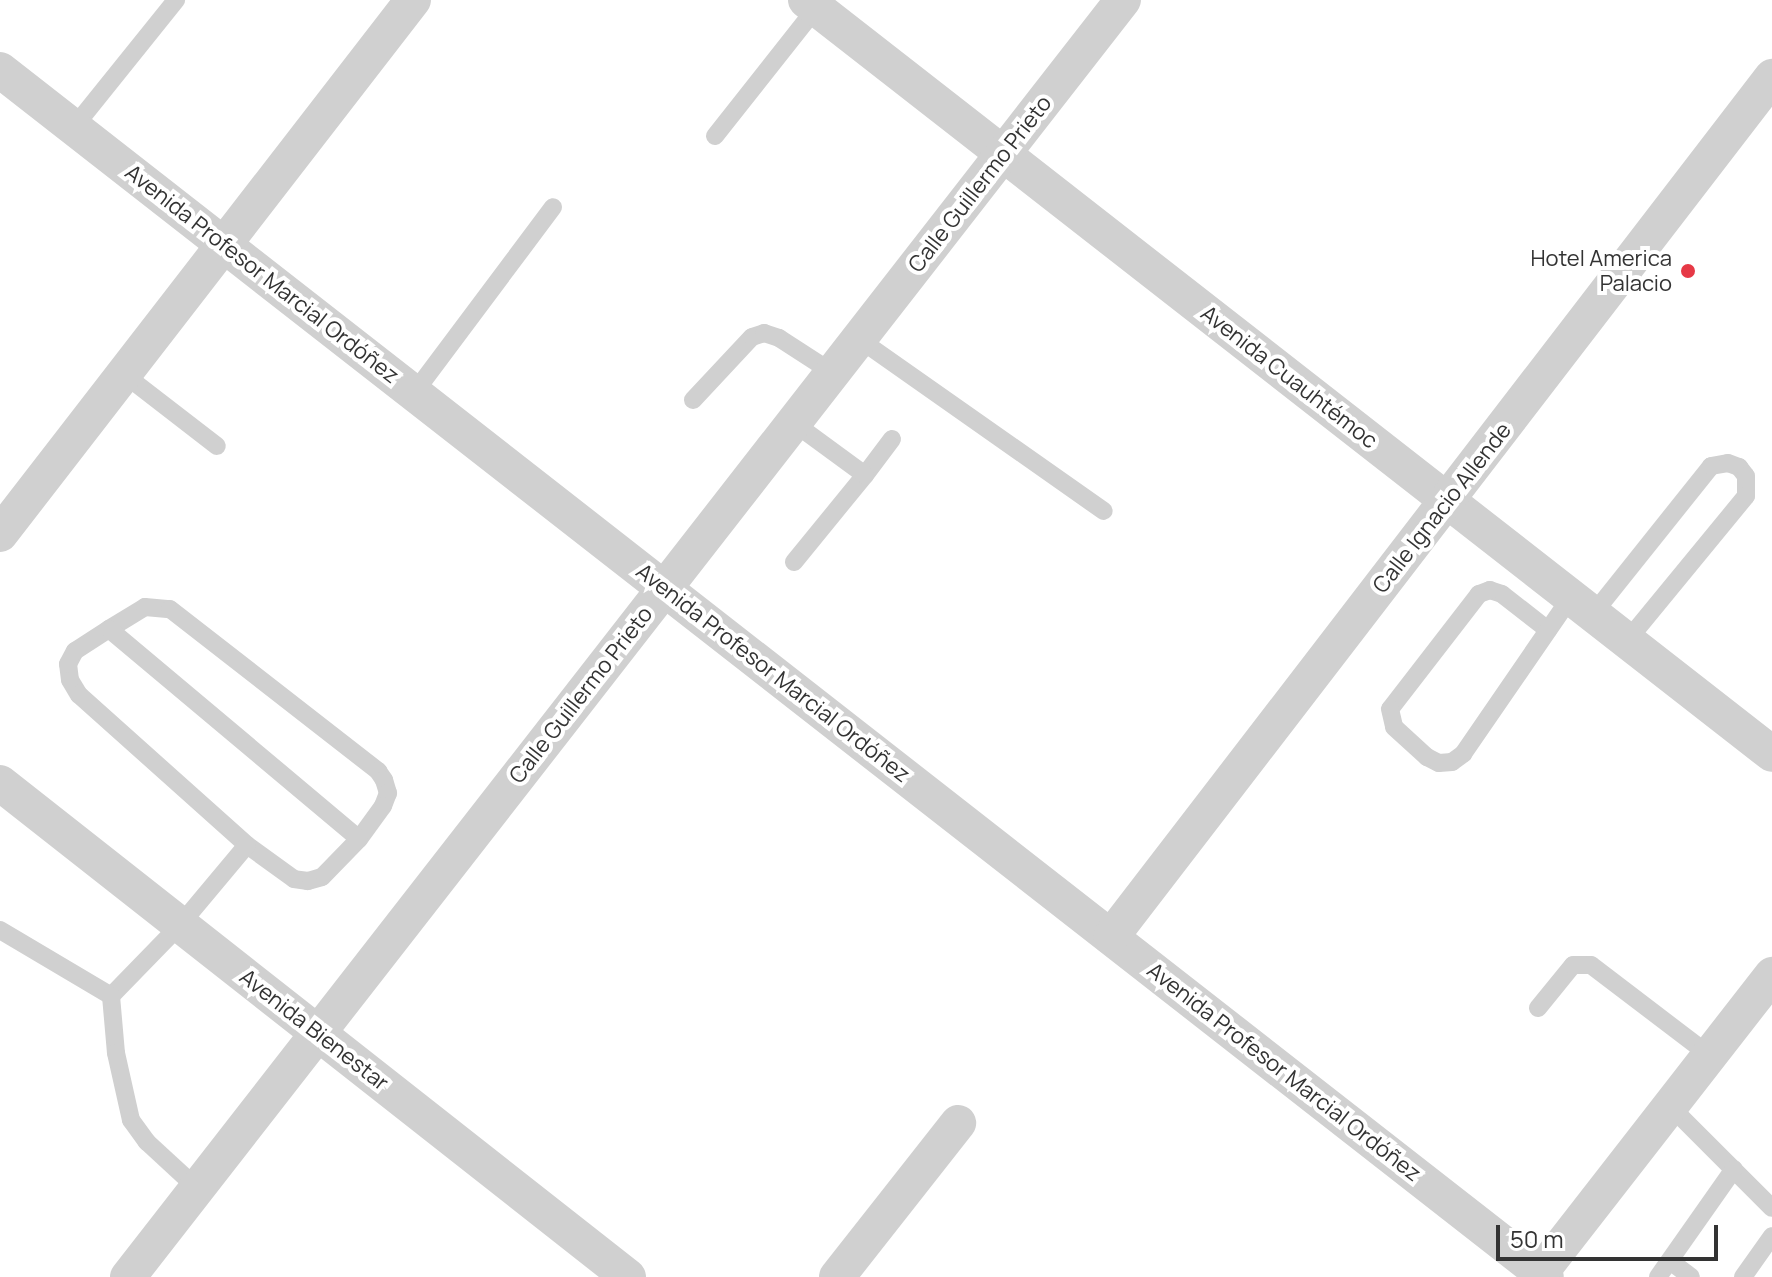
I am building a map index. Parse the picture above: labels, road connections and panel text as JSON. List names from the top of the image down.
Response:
{
  "streets": {
    "street": [
      "Calle Guillermo Prieto",
      "Avenida Profesor Marcial Ordóñez",
      "Avenida Cuauhtémoc",
      "Calle Ignacio Allende",
      "Avenida Bienestar"
    ]
  },
  "crossings": [
    ["Calle Guillermo Prieto", "Avenida Profesor Marcial Ordóñez"],
    ["Calle Guillermo Prieto", "Avenida Cuauhtémoc"],
    ["Calle Guillermo Prieto", "Avenida Bienestar"],
    ["Avenida Profesor Marcial Ordóñez", "Calle Ignacio Allende"],
    ["Avenida Cuauhtémoc", "Calle Ignacio Allende"]
  ],
  "places": ["Hotel America Palacio"],
  "scale_bar": "50 m"
}
